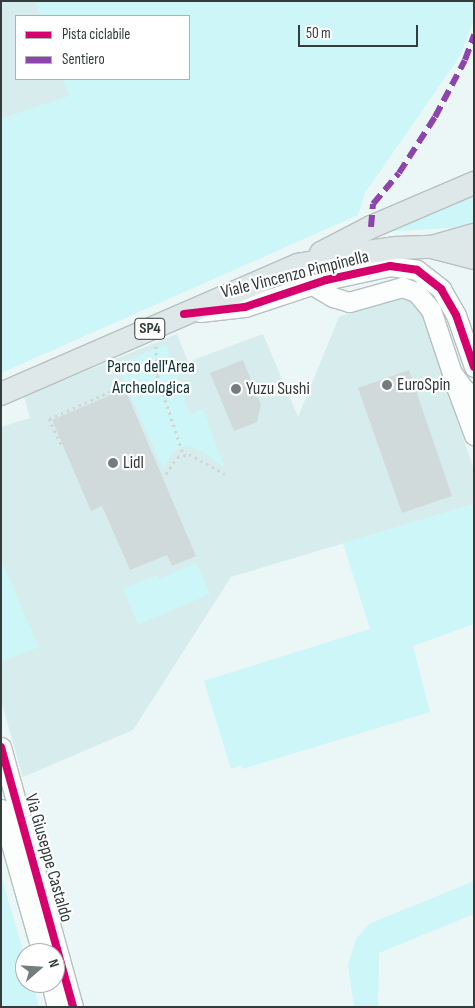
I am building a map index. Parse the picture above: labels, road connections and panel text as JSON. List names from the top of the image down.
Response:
{
  "streets": {
    "main road": ["SP4"],
    "street": ["Viale Vincenzo Pimpinella", "Via Giuseppe Castaldo"]
  },
  "crossings": [
    ["Viale Vincenzo Pimpinella", "SP4"]
  ],
  "parks": ["Parco dell'Area Archeologica"],
  "places": ["EuroSpin", "Yuzu Sushi", "Lidl"],
  "legend": ["Pista ciclabile", "Sentiero"],
  "scale_bar": "50 m",
  "north": "right"
}
